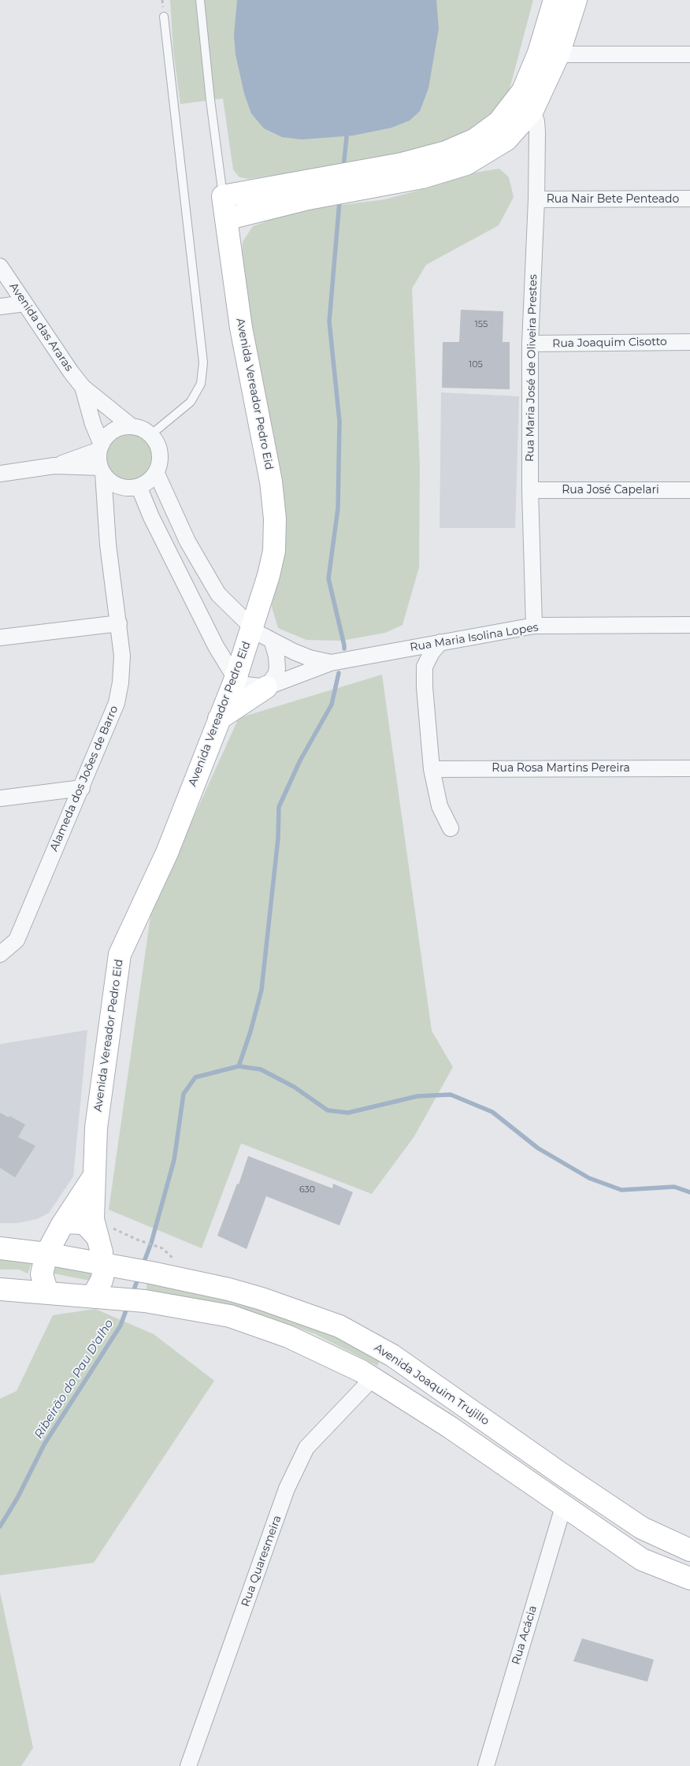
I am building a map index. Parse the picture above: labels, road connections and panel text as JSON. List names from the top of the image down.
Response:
{
  "streets": {
    "street": [
      "Rua Nair Bete Penteado",
      "Avenida das Araras",
      "Rua Joaquim Cisotto",
      "Rua Maria José de Oliveira Prestes",
      "Avenida Vereador Pedro Eid",
      "Rua José Capelari",
      "Rua Maria Isolina Lopes",
      "Rua Rosa Martins Pereira",
      "Alameda dos Joões de Barro",
      "Avenida Joaquim Trujillo",
      "Rua Quaresmeira",
      "Rua Acácia"
    ]
  },
  "crossings": [
    ["Rua Nair Bete Penteado", "Rua Maria José de Oliveira Prestes"],
    ["Avenida das Araras", "Rua Maria Isolina Lopes"],
    ["Avenida das Araras", "Alameda dos Joões de Barro"],
    ["Rua Joaquim Cisotto", "Rua Maria José de Oliveira Prestes"],
    ["Rua Maria José de Oliveira Prestes", "Rua José Capelari"],
    ["Rua Maria José de Oliveira Prestes", "Rua Maria Isolina Lopes"],
    ["Avenida Vereador Pedro Eid", "Rua Maria Isolina Lopes"],
    ["Avenida Vereador Pedro Eid", "Avenida Joaquim Trujillo"],
    ["Rua Maria Isolina Lopes", "Alameda dos Joões de Barro"]
  ],
  "water": ["Ribeirão do Pau D'alho"],
  "house_numbers": ["155", "105", "630"]
}
